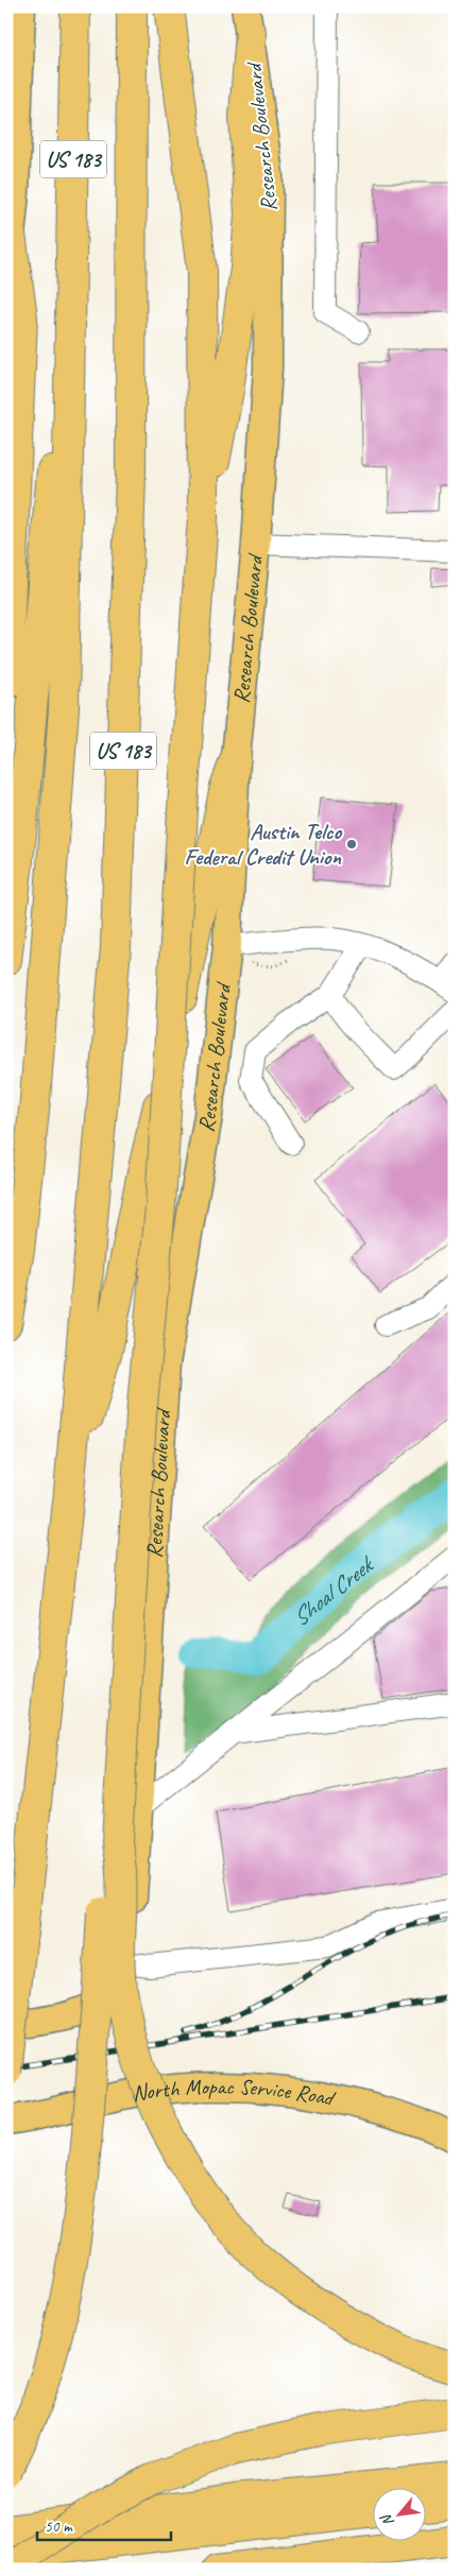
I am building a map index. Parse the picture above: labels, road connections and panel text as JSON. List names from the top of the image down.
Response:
{
  "streets": {
    "highway": ["US 183"],
    "main road": ["Research Boulevard", "North Mopac Service Road"]
  },
  "water": ["Shoal Creek"],
  "places": ["Austin Telco Federal Credit Union"],
  "scale_bar": "50 m",
  "north": "bottom left"
}
